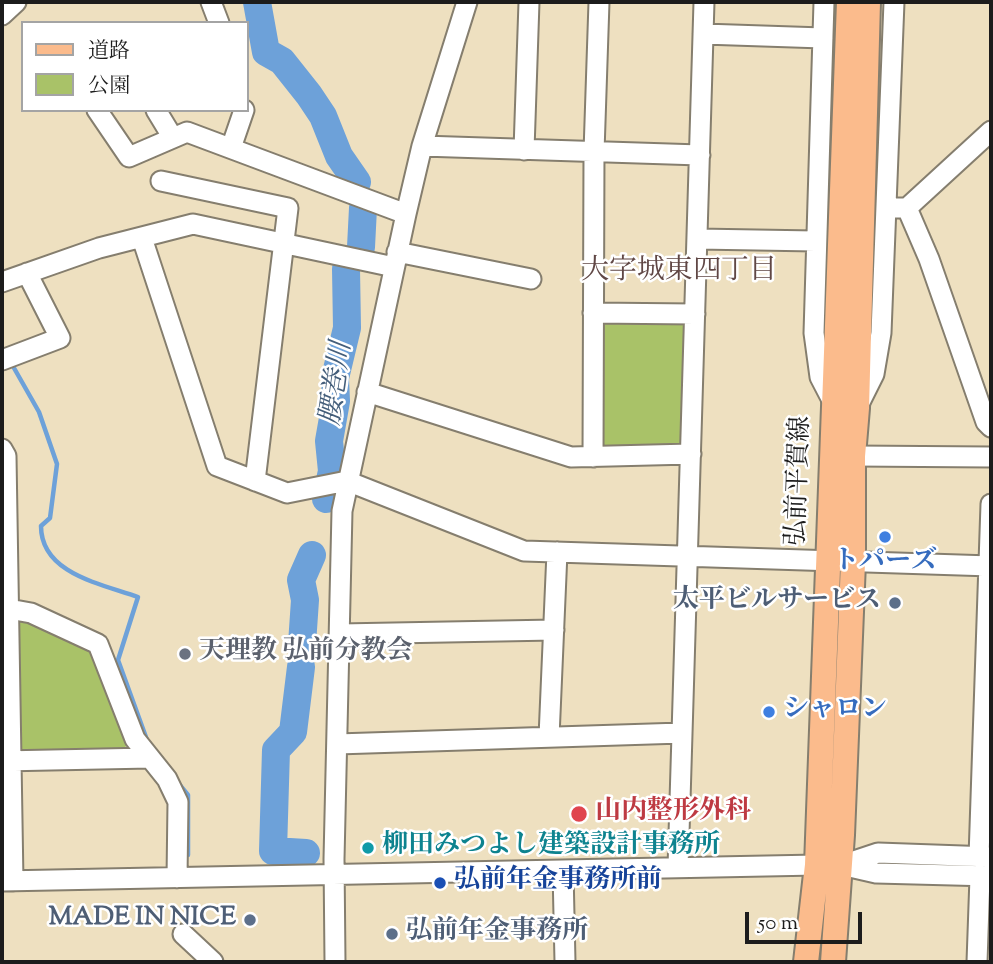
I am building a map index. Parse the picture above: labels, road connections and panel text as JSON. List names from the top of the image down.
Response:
{
  "streets": {
    "main road": ["弘前平賀線"]
  },
  "districts": ["大字城東四丁目"],
  "water": ["腰巻川"],
  "places": [
    "トパーズ",
    "太平ビルサービス",
    "天理教 弘前分教会",
    "シャロン",
    "山内整形外科",
    "柳田みつよし建築設計事務所",
    "弘前年金事務所前",
    "MADE IN NICE",
    "弘前年金事務所"
  ],
  "legend": ["道路", "公園"],
  "scale_bar": "50 m"
}
